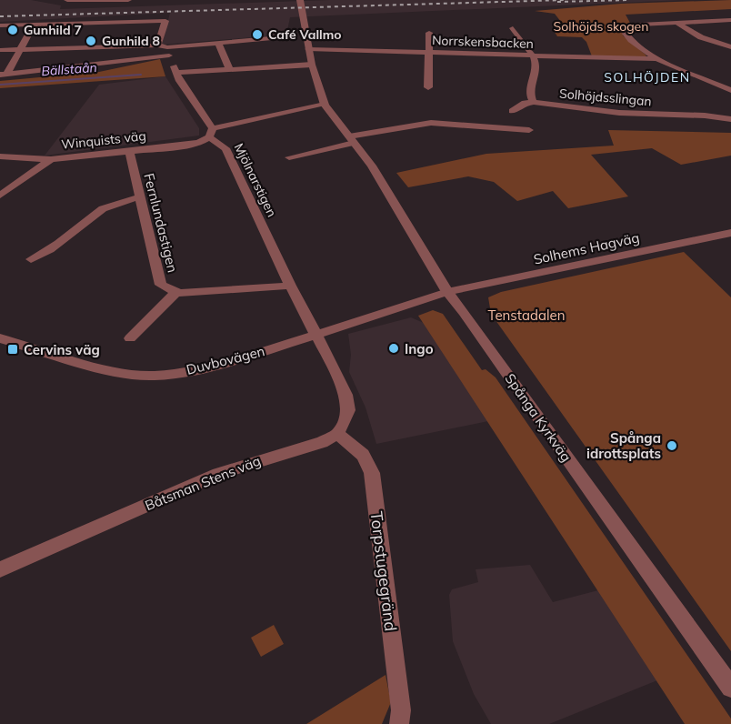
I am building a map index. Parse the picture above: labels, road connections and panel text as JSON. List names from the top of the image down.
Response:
{
  "streets": {
    "street": [
      "Norrskensbacken",
      "Solhöjdsslingan",
      "Winquists väg",
      "Mjölnarstigen",
      "Fernlundastigen",
      "Solhems Hagväg",
      "Duvbovägen",
      "Spånga Kyrkväg",
      "Båtsman Stens väg",
      "Torpstugegränd"
    ]
  },
  "crossings": [
    ["Norrskensbacken", "Spånga Kyrkväg"],
    ["Winquists väg", "Mjölnarstigen"],
    ["Winquists väg", "Fernlundastigen"],
    ["Winquists väg", "Spånga Kyrkväg"],
    ["Mjölnarstigen", "Duvbovägen"],
    ["Solhems Hagväg", "Duvbovägen"],
    ["Solhems Hagväg", "Spånga Kyrkväg"],
    ["Duvbovägen", "Spånga Kyrkväg"],
    ["Båtsman Stens väg", "Torpstugegränd"]
  ],
  "districts": ["SOLHÖJDEN"],
  "water": ["Bällstaån"],
  "parks": ["Solhöjds skogen", "Tenstadalen"],
  "places": {
    "other": [
      "Gunhild 7",
      "Café Vallmo",
      "Gunhild 8",
      "Ingo",
      "Spånga idrottsplats"
    ],
    "transit": ["Cervins väg"]
  }
}
